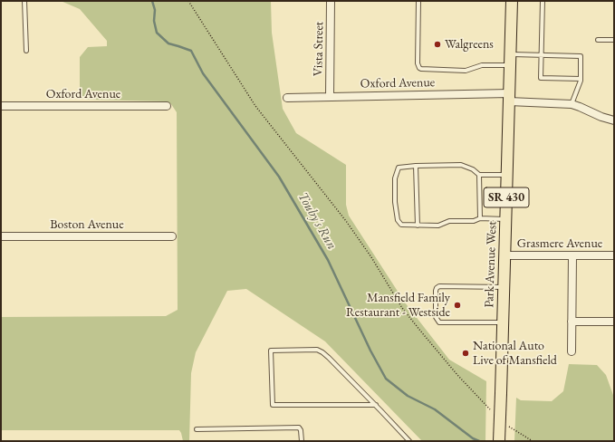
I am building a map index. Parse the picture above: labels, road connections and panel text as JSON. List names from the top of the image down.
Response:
{
  "streets": {
    "main road": ["SR 430", "Park Avenue West"],
    "street": [
      "Vista Street",
      "Oxford Avenue",
      "Boston Avenue",
      "Grasmere Avenue"
    ]
  },
  "crossings": [
    ["Vista Street", "Oxford Avenue"],
    ["Oxford Avenue", "Park Avenue West"],
    ["Grasmere Avenue", "Park Avenue West"]
  ],
  "water": ["Touby's Run"],
  "places": ["Walgreens", "Mansfield Family Restaurant - Westside", "National Auto Live of Mansfield"]
}
